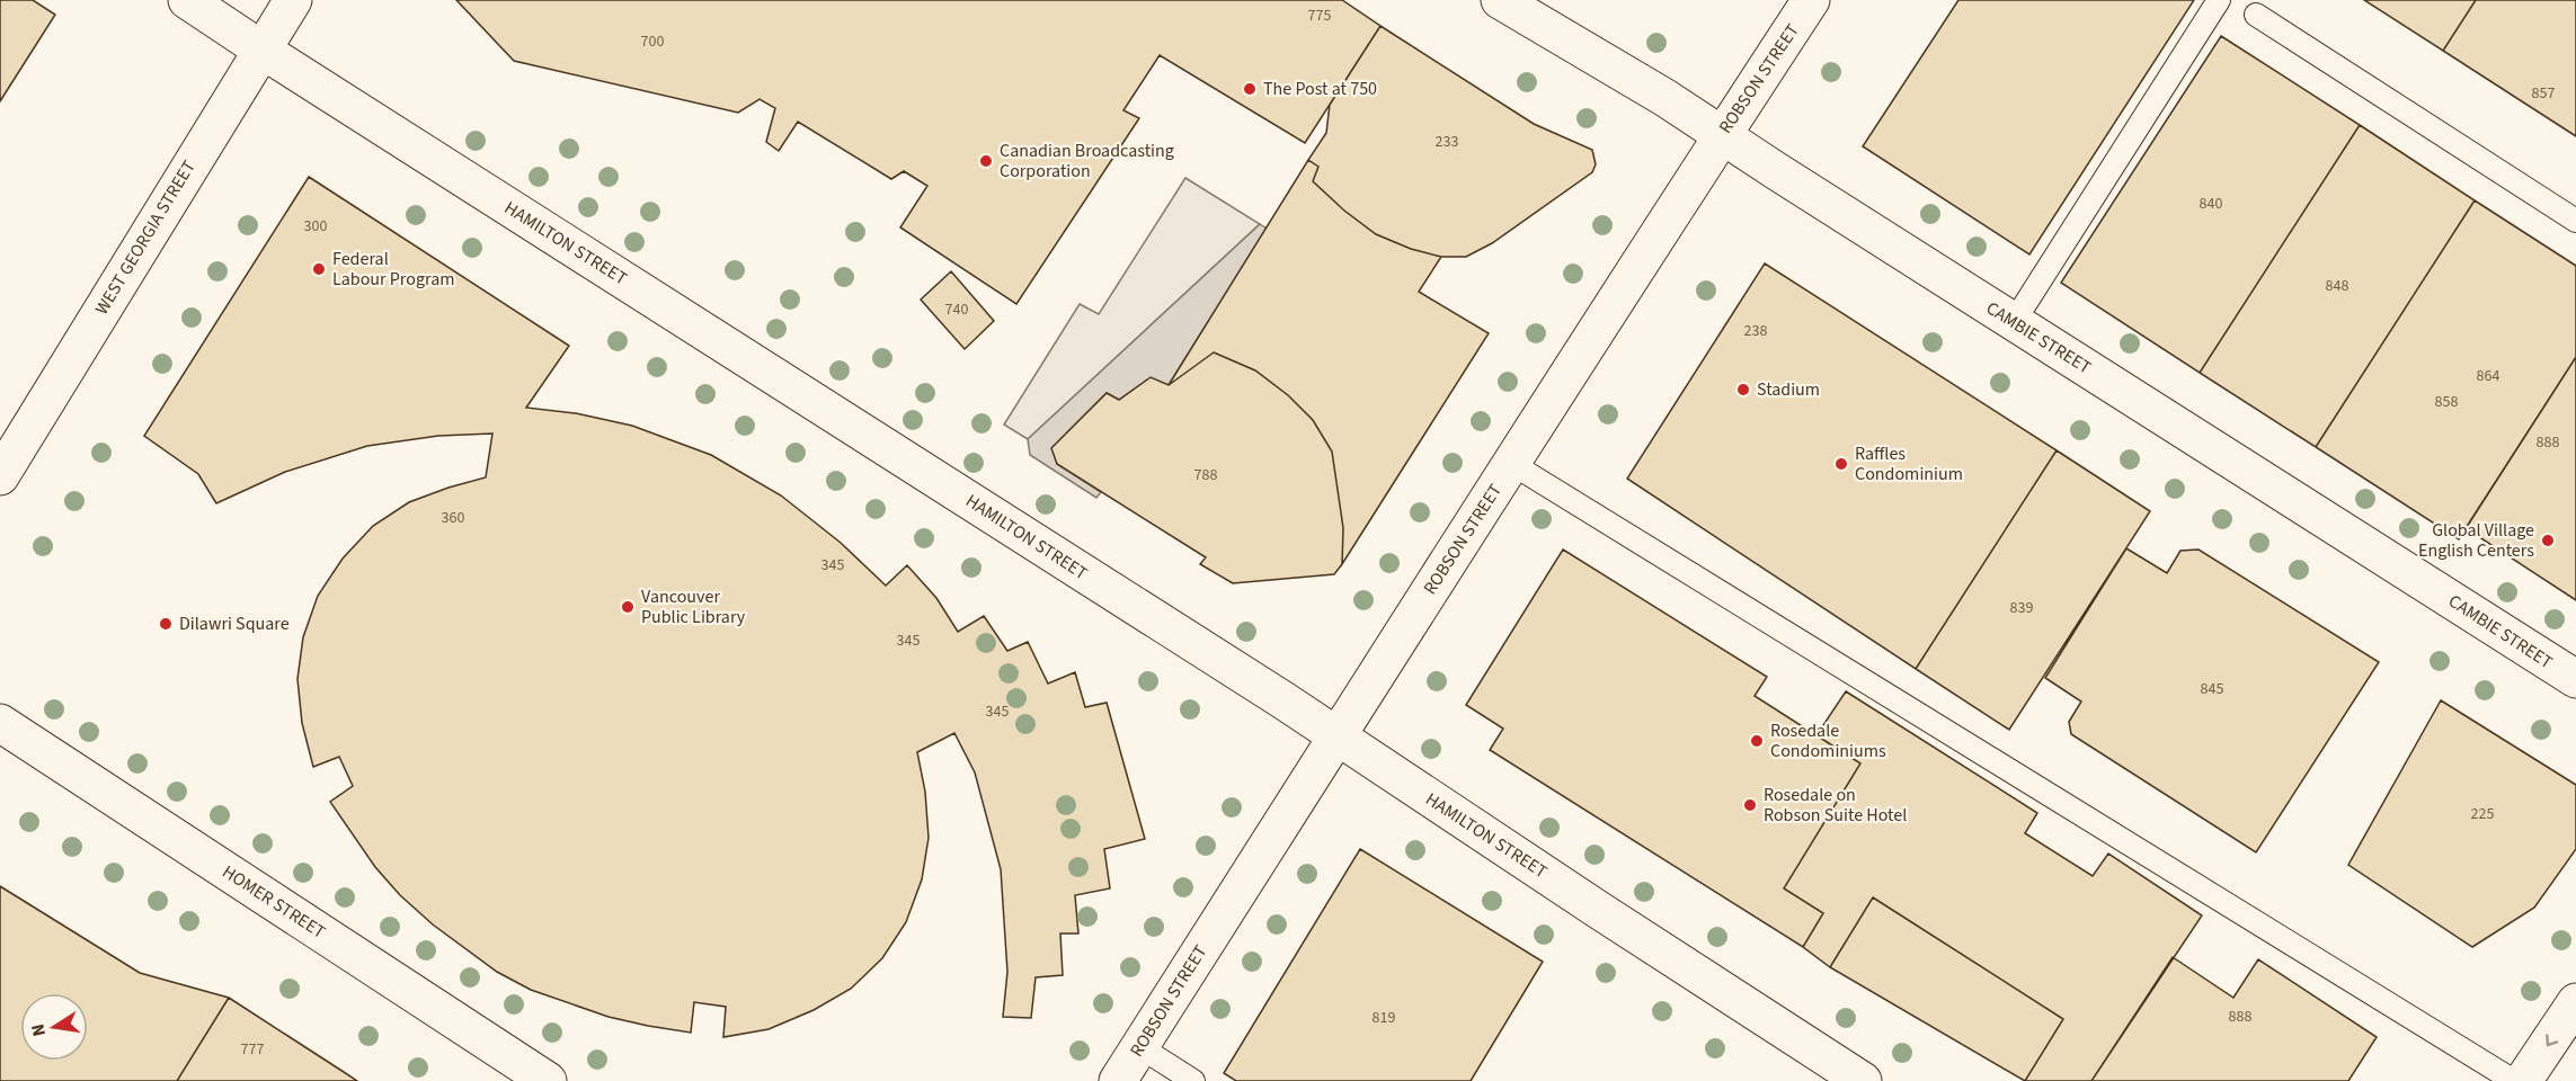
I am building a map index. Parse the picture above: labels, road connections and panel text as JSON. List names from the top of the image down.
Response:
{
  "streets": {
    "street": [
      "ROBSON STREET",
      "WEST GEORGIA STREET",
      "HAMILTON STREET",
      "CAMBIE STREET",
      "HOMER STREET"
    ]
  },
  "crossings": [
    ["ROBSON STREET", "HAMILTON STREET"],
    ["ROBSON STREET", "CAMBIE STREET"],
    ["WEST GEORGIA STREET", "HAMILTON STREET"]
  ],
  "places": [
    "The Post at 750",
    "Canadian Broadcasting Corporation",
    "Federal Labour Program",
    "Stadium",
    "Raffles Condominium",
    "Global Village English Centers",
    "Vancouver Public Library",
    "Dilawri Square",
    "Rosedale Condominiums",
    "Rosedale on Robson Suite Hotel"
  ],
  "house_numbers": [
    "775",
    "700",
    "857",
    "233",
    "840",
    "300",
    "848",
    "740",
    "238",
    "864",
    "858",
    "888",
    "788",
    "360",
    "345",
    "839",
    "345",
    "845",
    "345",
    "225",
    "888",
    "819",
    "777"
  ],
  "north": "left"
}
